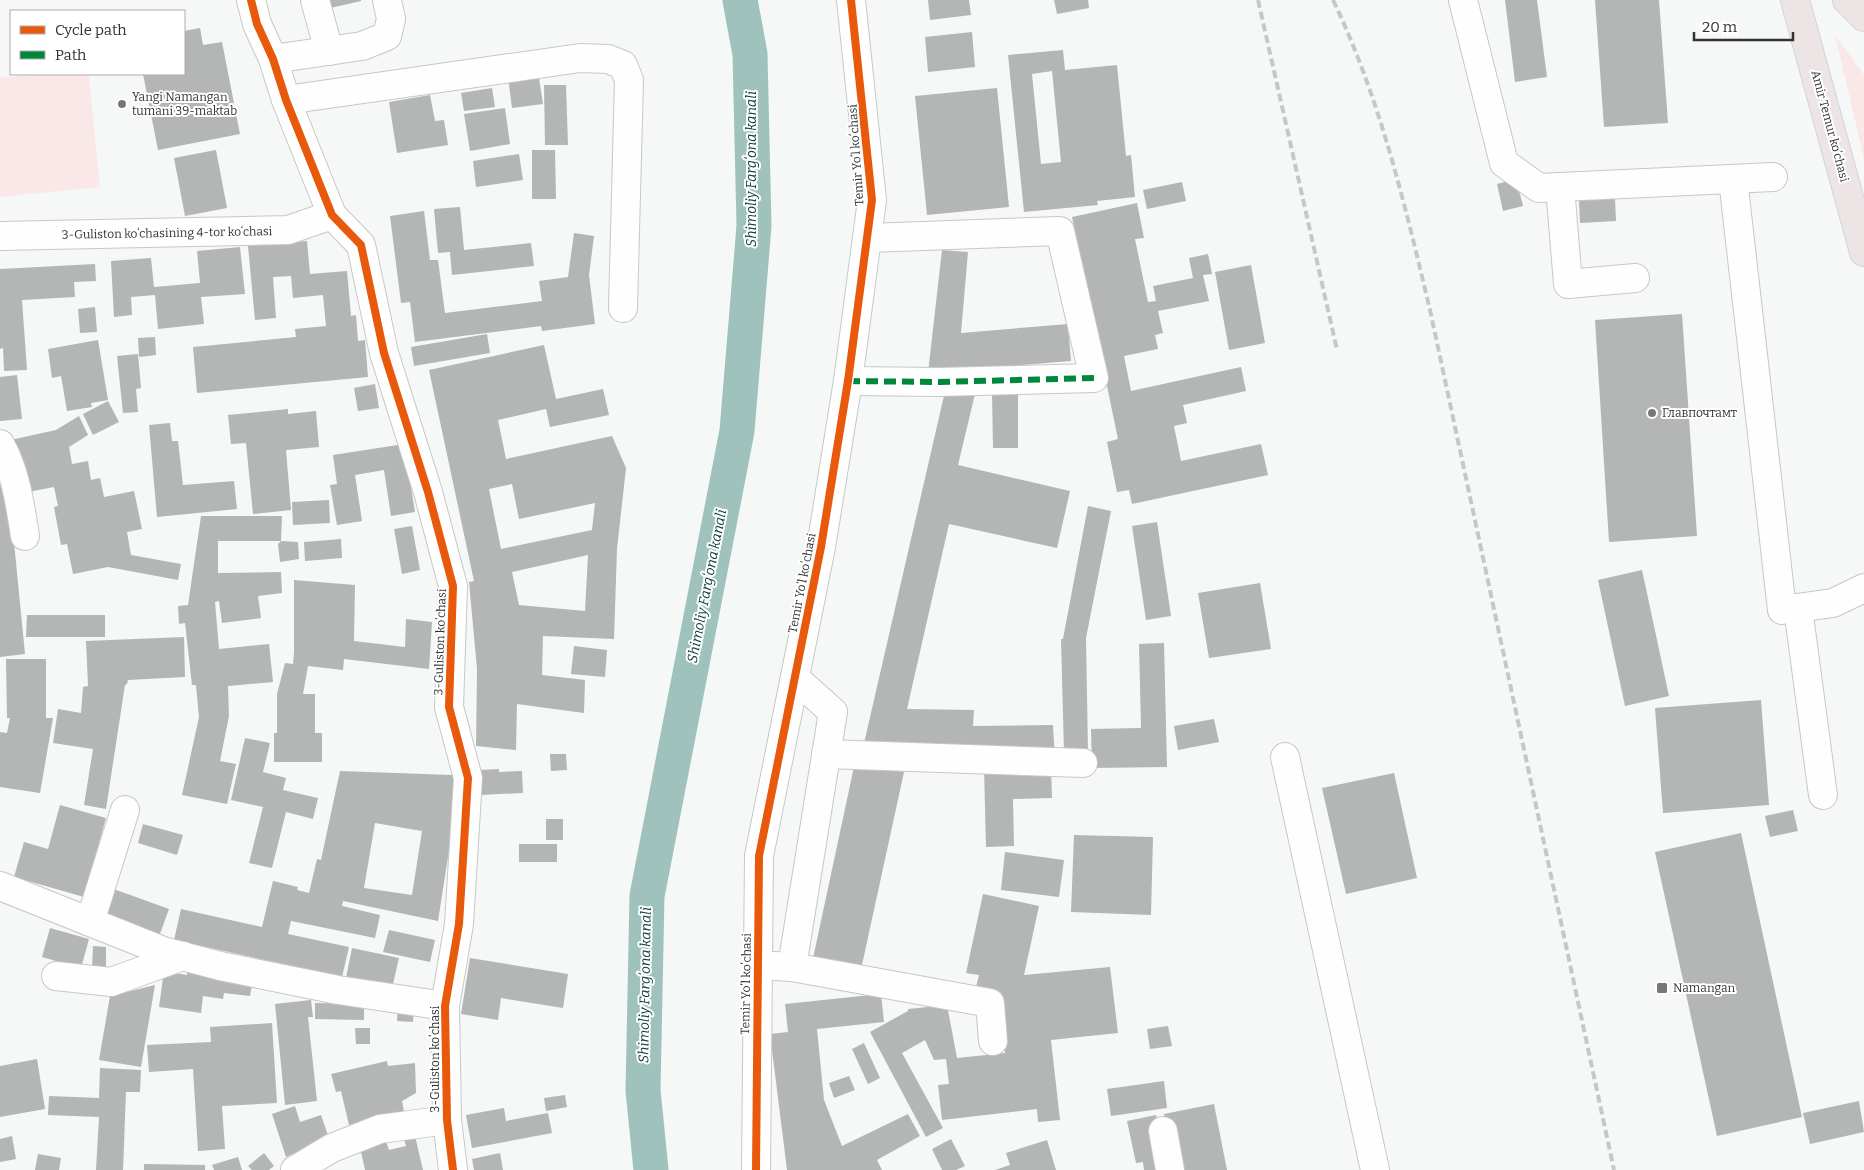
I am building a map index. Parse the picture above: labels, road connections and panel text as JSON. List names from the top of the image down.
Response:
{
  "streets": {
    "main road": ["Amir Temur koʻchasi"],
    "street": ["Temir Yoʻl koʻchasi", "3-Guliston koʻchasining 4-tor koʻchasi", "3-Guliston koʻchasi"]
  },
  "crossings": [
    ["3-Guliston koʻchasining 4-tor koʻchasi", "3-Guliston koʻchasi"]
  ],
  "water": ["Shimoliy Fargʻona kanali"],
  "places": {
    "other": ["Yangi Namangan tumani 39-maktab", "Главпочтамт"],
    "transit": ["Namangan"]
  },
  "legend": ["Cycle path", "Path"],
  "scale_bar": "20 m"
}
